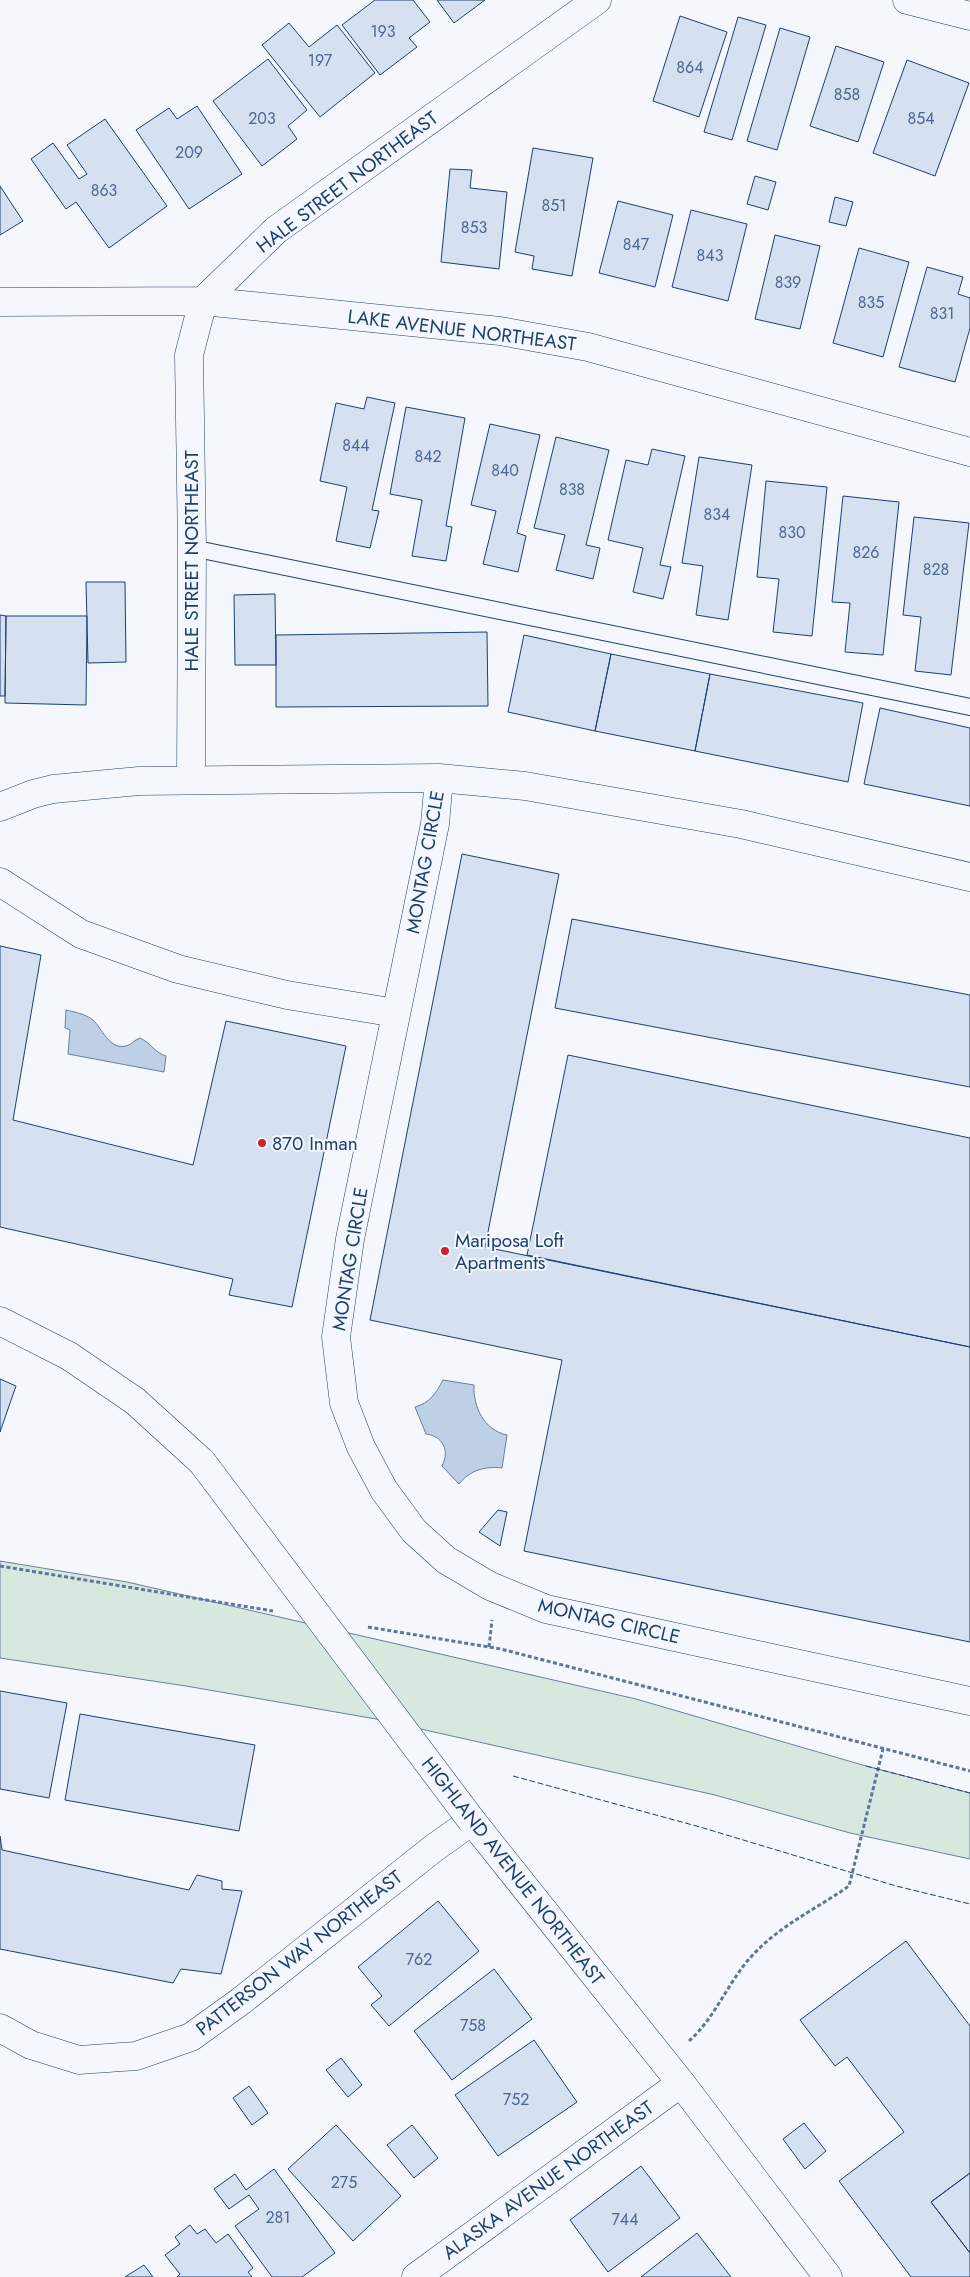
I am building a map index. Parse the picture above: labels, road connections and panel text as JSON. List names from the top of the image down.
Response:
{
  "streets": {
    "street": [
      "HALE STREET NORTHEAST",
      "LAKE AVENUE NORTHEAST",
      "MONTAG CIRCLE",
      "HIGHLAND AVENUE NORTHEAST",
      "PATTERSON WAY NORTHEAST",
      "ALASKA AVENUE NORTHEAST"
    ]
  },
  "crossings": [
    ["HALE STREET NORTHEAST", "LAKE AVENUE NORTHEAST"],
    ["HIGHLAND AVENUE NORTHEAST", "PATTERSON WAY NORTHEAST"],
    ["HIGHLAND AVENUE NORTHEAST", "ALASKA AVENUE NORTHEAST"]
  ],
  "places": ["870 Inman", "Mariposa Loft Apartments"],
  "house_numbers": [
    "193",
    "197",
    "864",
    "858",
    "203",
    "854",
    "209",
    "863",
    "851",
    "853",
    "847",
    "843",
    "839",
    "835",
    "831",
    "844",
    "842",
    "840",
    "838",
    "834",
    "830",
    "826",
    "828",
    "762",
    "758",
    "752",
    "275",
    "281",
    "744"
  ]
}
